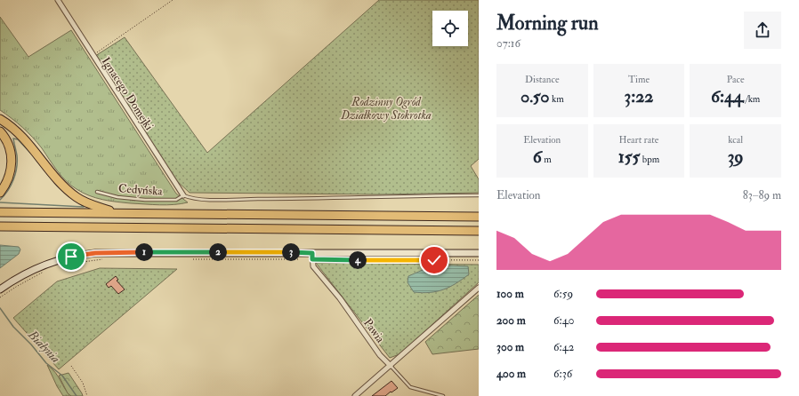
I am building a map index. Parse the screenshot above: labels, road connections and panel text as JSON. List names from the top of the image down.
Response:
{
  "streets": {
    "street": ["Ignacego Domejki", "Pawia"],
    "lane": ["Cedyńska"]
  },
  "crossings": [
    ["Ignacego Domejki", "Cedyńska"]
  ],
  "water": ["Białynia"],
  "parks": ["Rodzinny Ogród Działkowy Stokrotka"],
  "page": {
    "heading": ["Morning run", "07:16"],
    "stats": [
      ["Distance", "0.50 km"],
      ["Time", "3:22"],
      ["Pace", "6:44 /km"],
      ["Elevation", "6 m"],
      ["Heart rate", "155 bpm"],
      ["kcal", "39"]
    ],
    "chart": ["Elevation", "83–89 m"],
    "pins": [
      "1",
      "2",
      "3",
      "4"
    ],
    "list": [
      {
        "name": "100 m",
        "note": "6:59"
      },
      {
        "name": "200 m",
        "note": "6:40"
      },
      {
        "name": "300 m",
        "note": "6:42"
      },
      {
        "name": "400 m",
        "note": "6:36"
      }
    ]
  }
}
